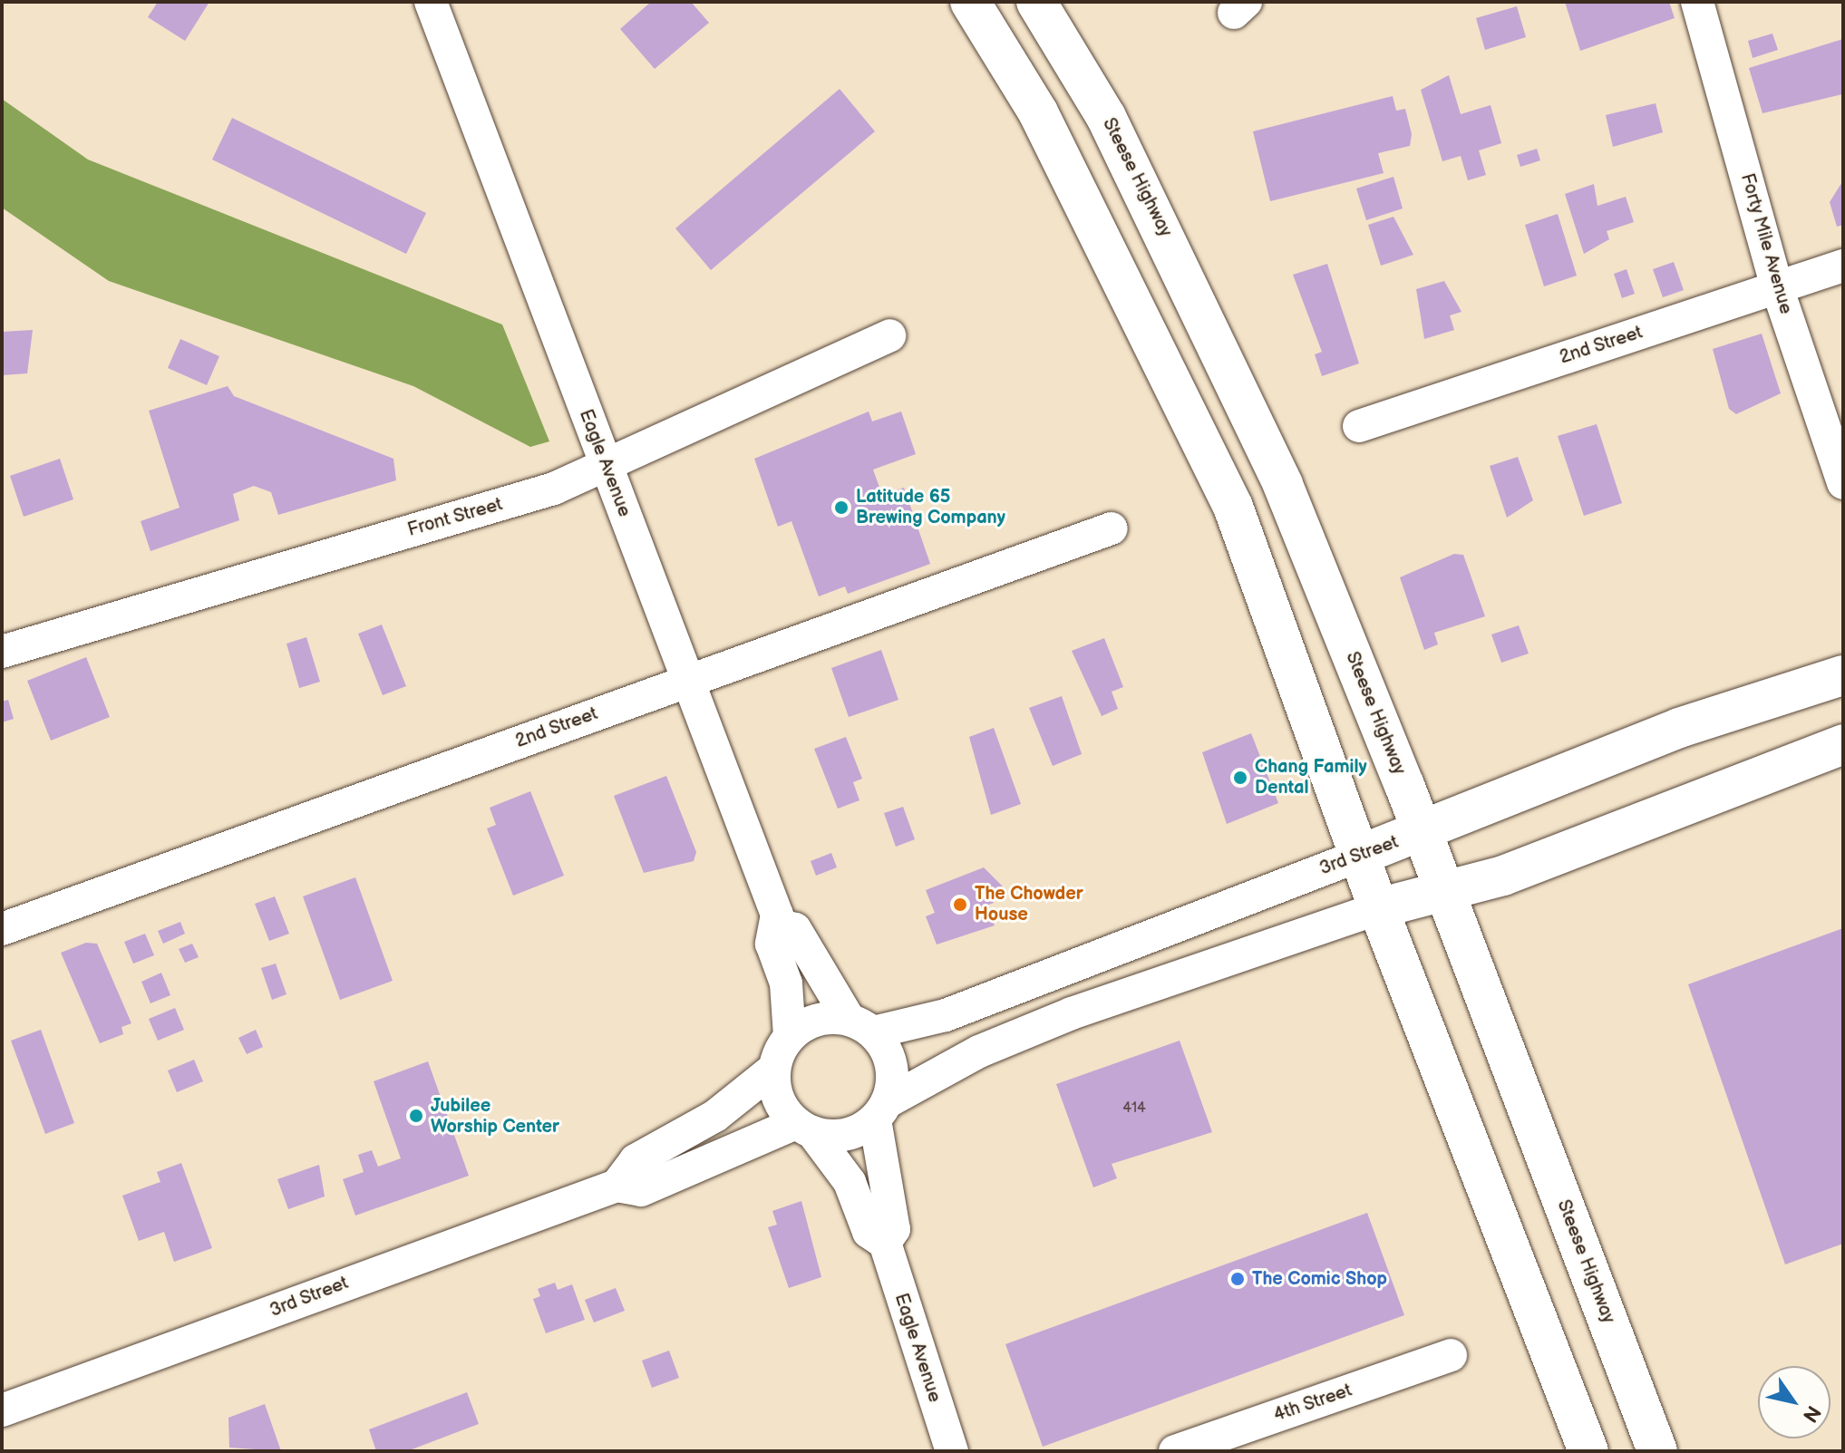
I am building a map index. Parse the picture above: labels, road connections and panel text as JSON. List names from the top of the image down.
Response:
{
  "streets": {
    "main road": ["Steese Highway", "3rd Street"],
    "street": [
      "Forty Mile Avenue",
      "2nd Street",
      "Eagle Avenue",
      "Front Street",
      "4th Street"
    ]
  },
  "crossings": [
    ["Steese Highway", "3rd Street"],
    ["Forty Mile Avenue", "2nd Street"],
    ["2nd Street", "Eagle Avenue"],
    ["Eagle Avenue", "Front Street"],
    ["Eagle Avenue", "3rd Street"]
  ],
  "places": [
    "Latitude 65 Brewing Company",
    "Chang Family Dental",
    "The Chowder House",
    "Jubilee Worship Center",
    "The Comic Shop"
  ],
  "house_numbers": ["414"],
  "north": "bottom right"
}
